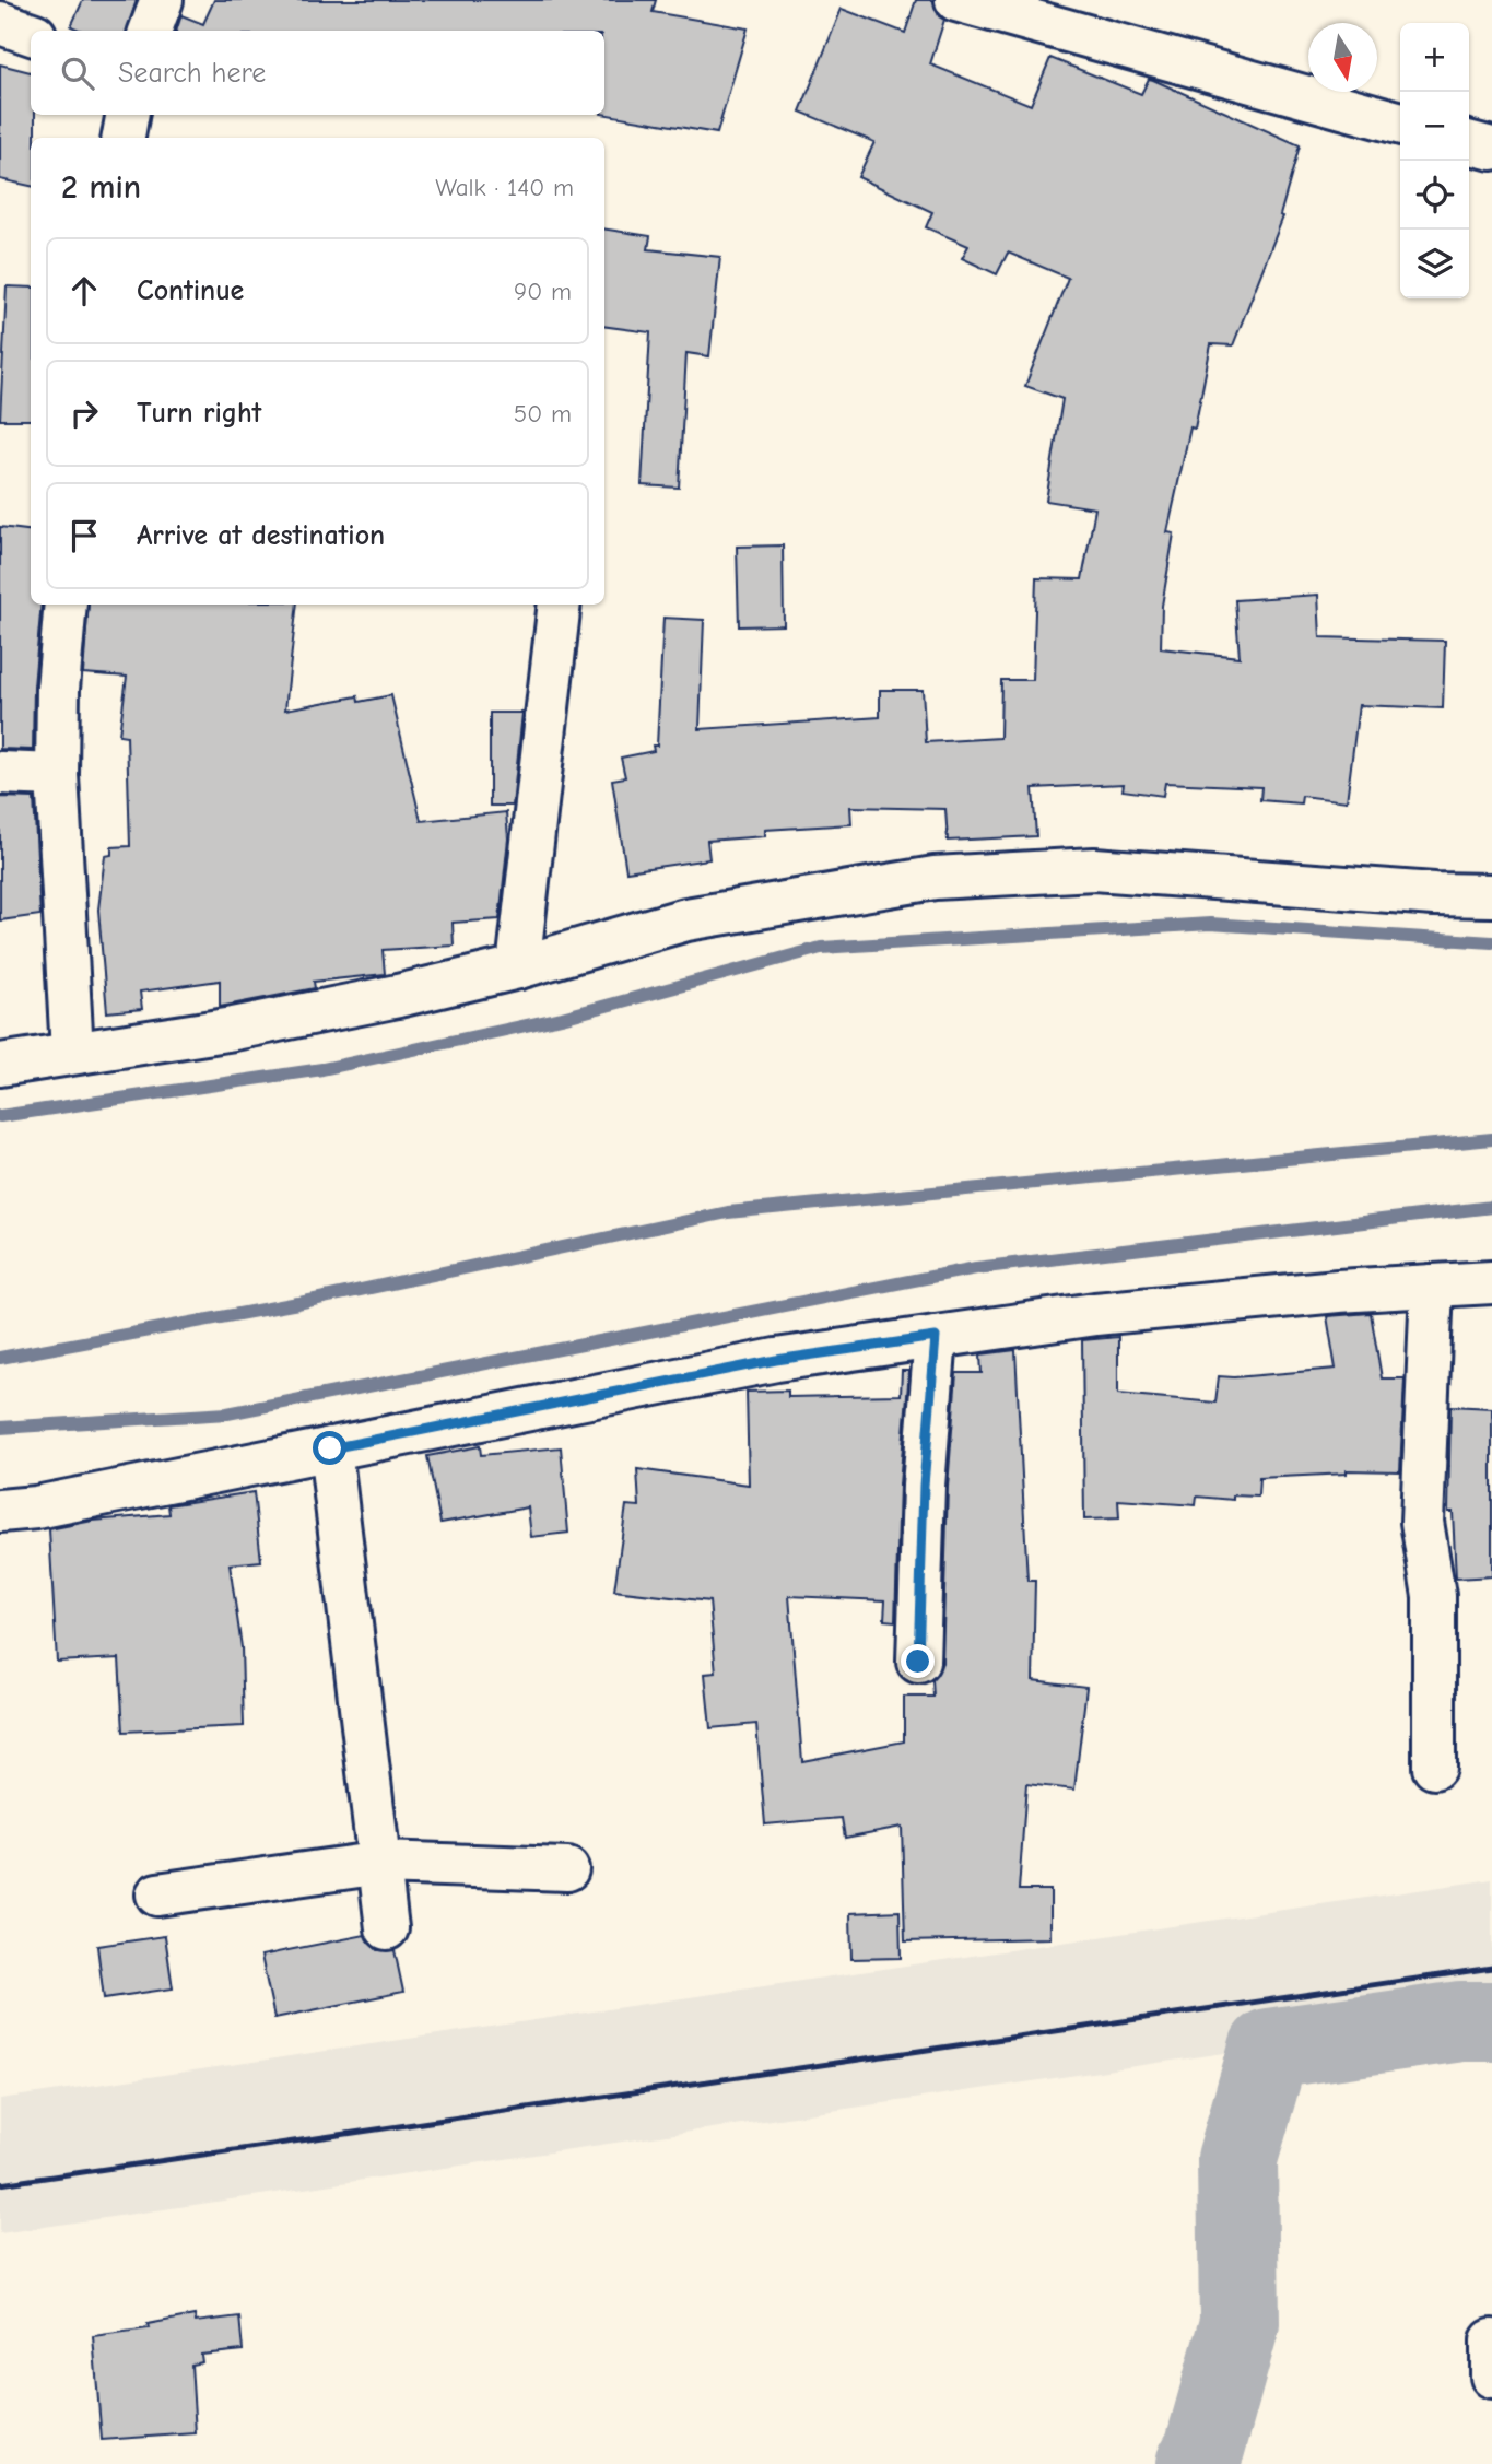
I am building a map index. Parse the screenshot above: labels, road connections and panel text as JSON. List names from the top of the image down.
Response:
{
  "north": "bottom",
  "page": {
    "map_buttons": ["+", "−"],
    "search": "Search here",
    "heading": ["2 min", "Walk · 140 m"],
    "list": [
      ["Continue", "90 m"],
      ["Turn right", "50 m"],
      "Arrive at destination"
    ]
  }
}
